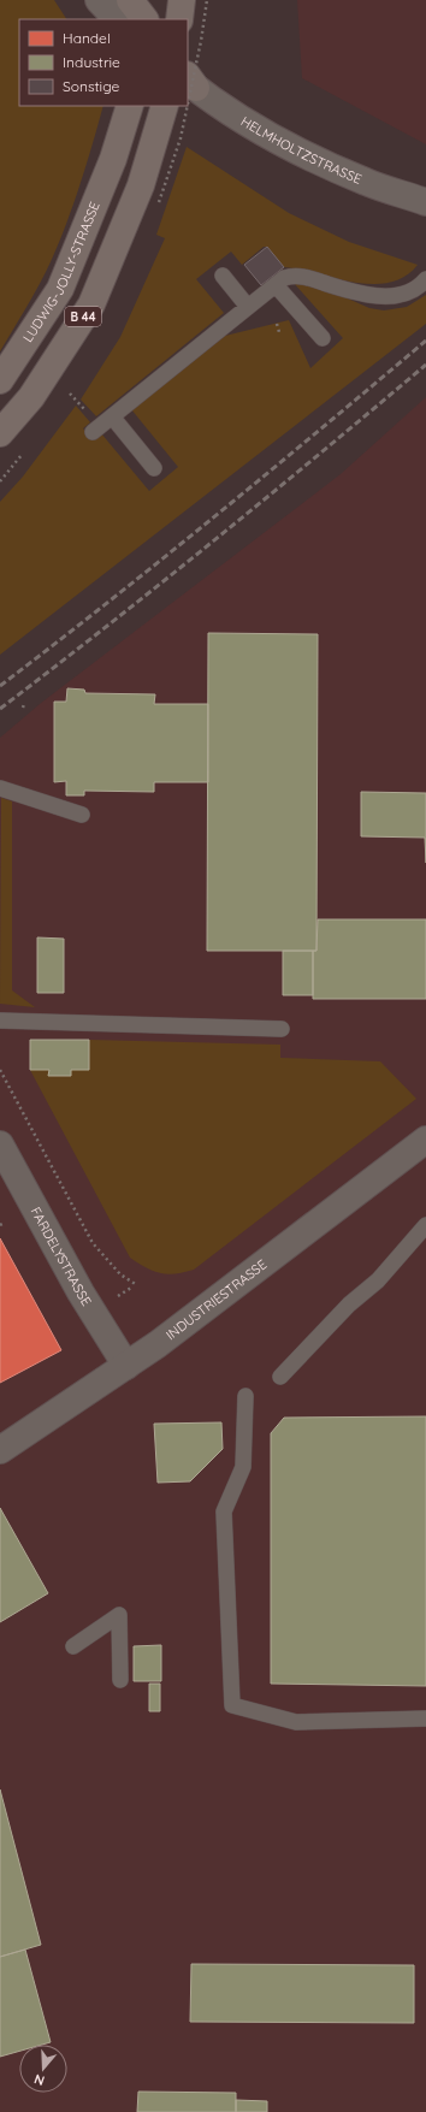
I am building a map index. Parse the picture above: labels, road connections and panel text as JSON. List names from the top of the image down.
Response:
{
  "streets": {
    "main road": ["LUDWIG-JOLLY-STRASSE", "B 44"],
    "street": ["HELMHOLTZSTRASSE", "FARDELYSTRASSE", "INDUSTRIESTRASSE"]
  },
  "crossings": [
    ["FARDELYSTRASSE", "INDUSTRIESTRASSE"]
  ],
  "legend": ["Handel", "Industrie", "Sonstige"],
  "north": "bottom"
}
